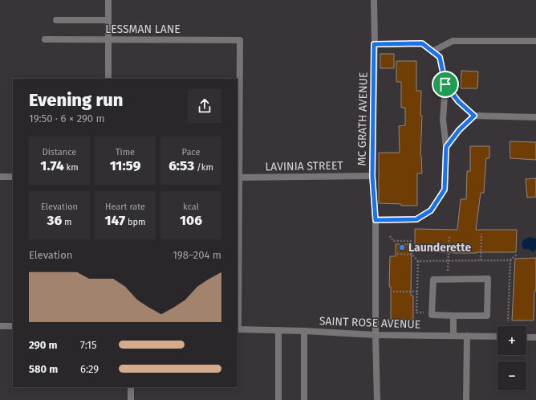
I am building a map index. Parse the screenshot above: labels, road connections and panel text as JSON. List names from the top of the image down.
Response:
{
  "streets": {
    "street": [
      "LESSMAN LANE",
      "MC GRATH AVENUE",
      "LAVINIA STREET",
      "SAINT ROSE AVENUE"
    ]
  },
  "crossings": [
    ["LESSMAN LANE", "LAVINIA STREET"],
    ["MC GRATH AVENUE", "LAVINIA STREET"],
    ["MC GRATH AVENUE", "SAINT ROSE AVENUE"]
  ],
  "places": ["Launderette"],
  "page": {
    "heading": ["Evening run", "19:50 · 6 × 290 m"],
    "stats": [
      ["Distance", "1.74 km"],
      ["Time", "11:59"],
      ["Pace", "6:53 /km"],
      ["Elevation", "36 m"],
      ["Heart rate", "147 bpm"],
      ["kcal", "106"]
    ],
    "chart": ["Elevation", "198–204 m"],
    "map_buttons": ["+", "−"],
    "list": [
      {
        "name": "290 m",
        "note": "7:15"
      },
      {
        "name": "580 m",
        "note": "6:29"
      }
    ]
  }
}
